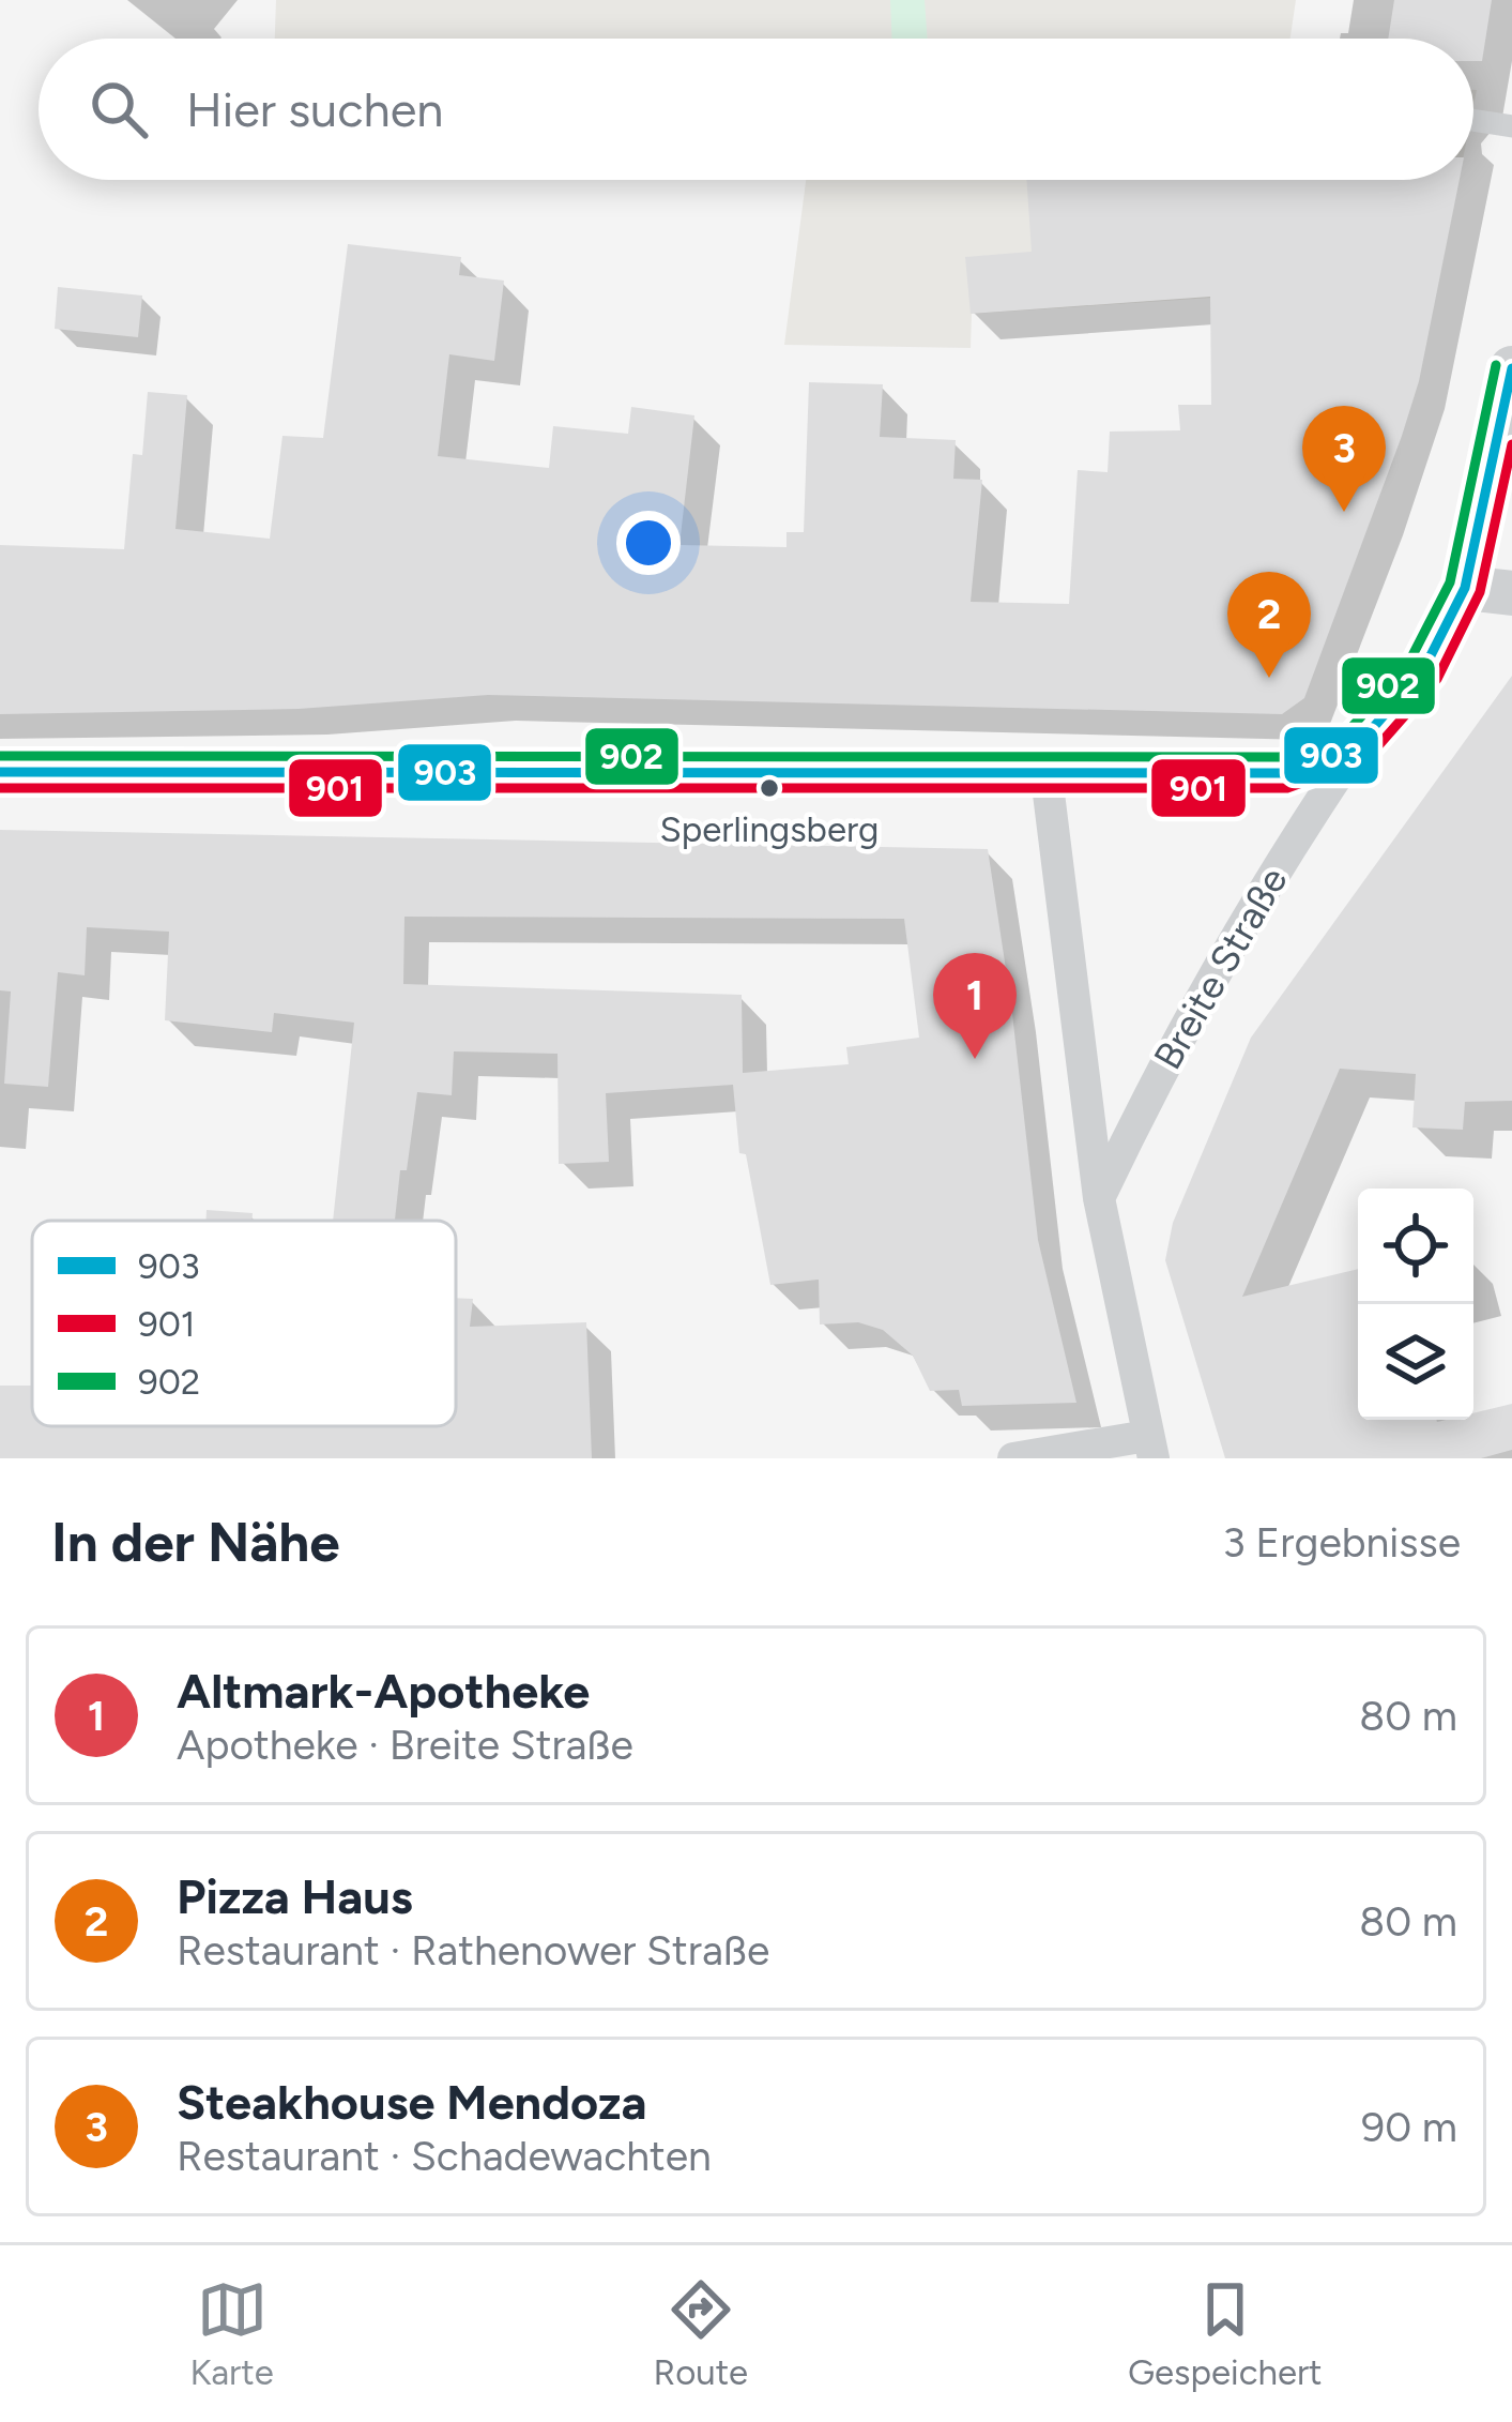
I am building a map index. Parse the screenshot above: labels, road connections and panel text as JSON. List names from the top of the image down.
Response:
{
  "streets": {
    "street": ["Breite Straße"]
  },
  "places": ["Sperlingsberg"],
  "lines": ["transit line 902", "transit line 903", "transit line 901"],
  "legend": ["903", "901", "902"],
  "page": {
    "search": "Hier suchen",
    "pins": ["3", "2", "1"],
    "heading": ["In der Nähe", "3 Ergebnisse"],
    "list": [
      {
        "mark": "1",
        "name": "Altmark-Apotheke",
        "note": "Apotheke · Breite Straße",
        "value": "80 m"
      },
      {
        "mark": "2",
        "name": "Pizza Haus",
        "note": "Restaurant · Rathenower Straße",
        "value": "80 m"
      },
      {
        "mark": "3",
        "name": "Steakhouse Mendoza",
        "note": "Restaurant · Schadewachten",
        "value": "90 m"
      }
    ],
    "nav": ["Karte", "Route", "Gespeichert"]
  }
}
